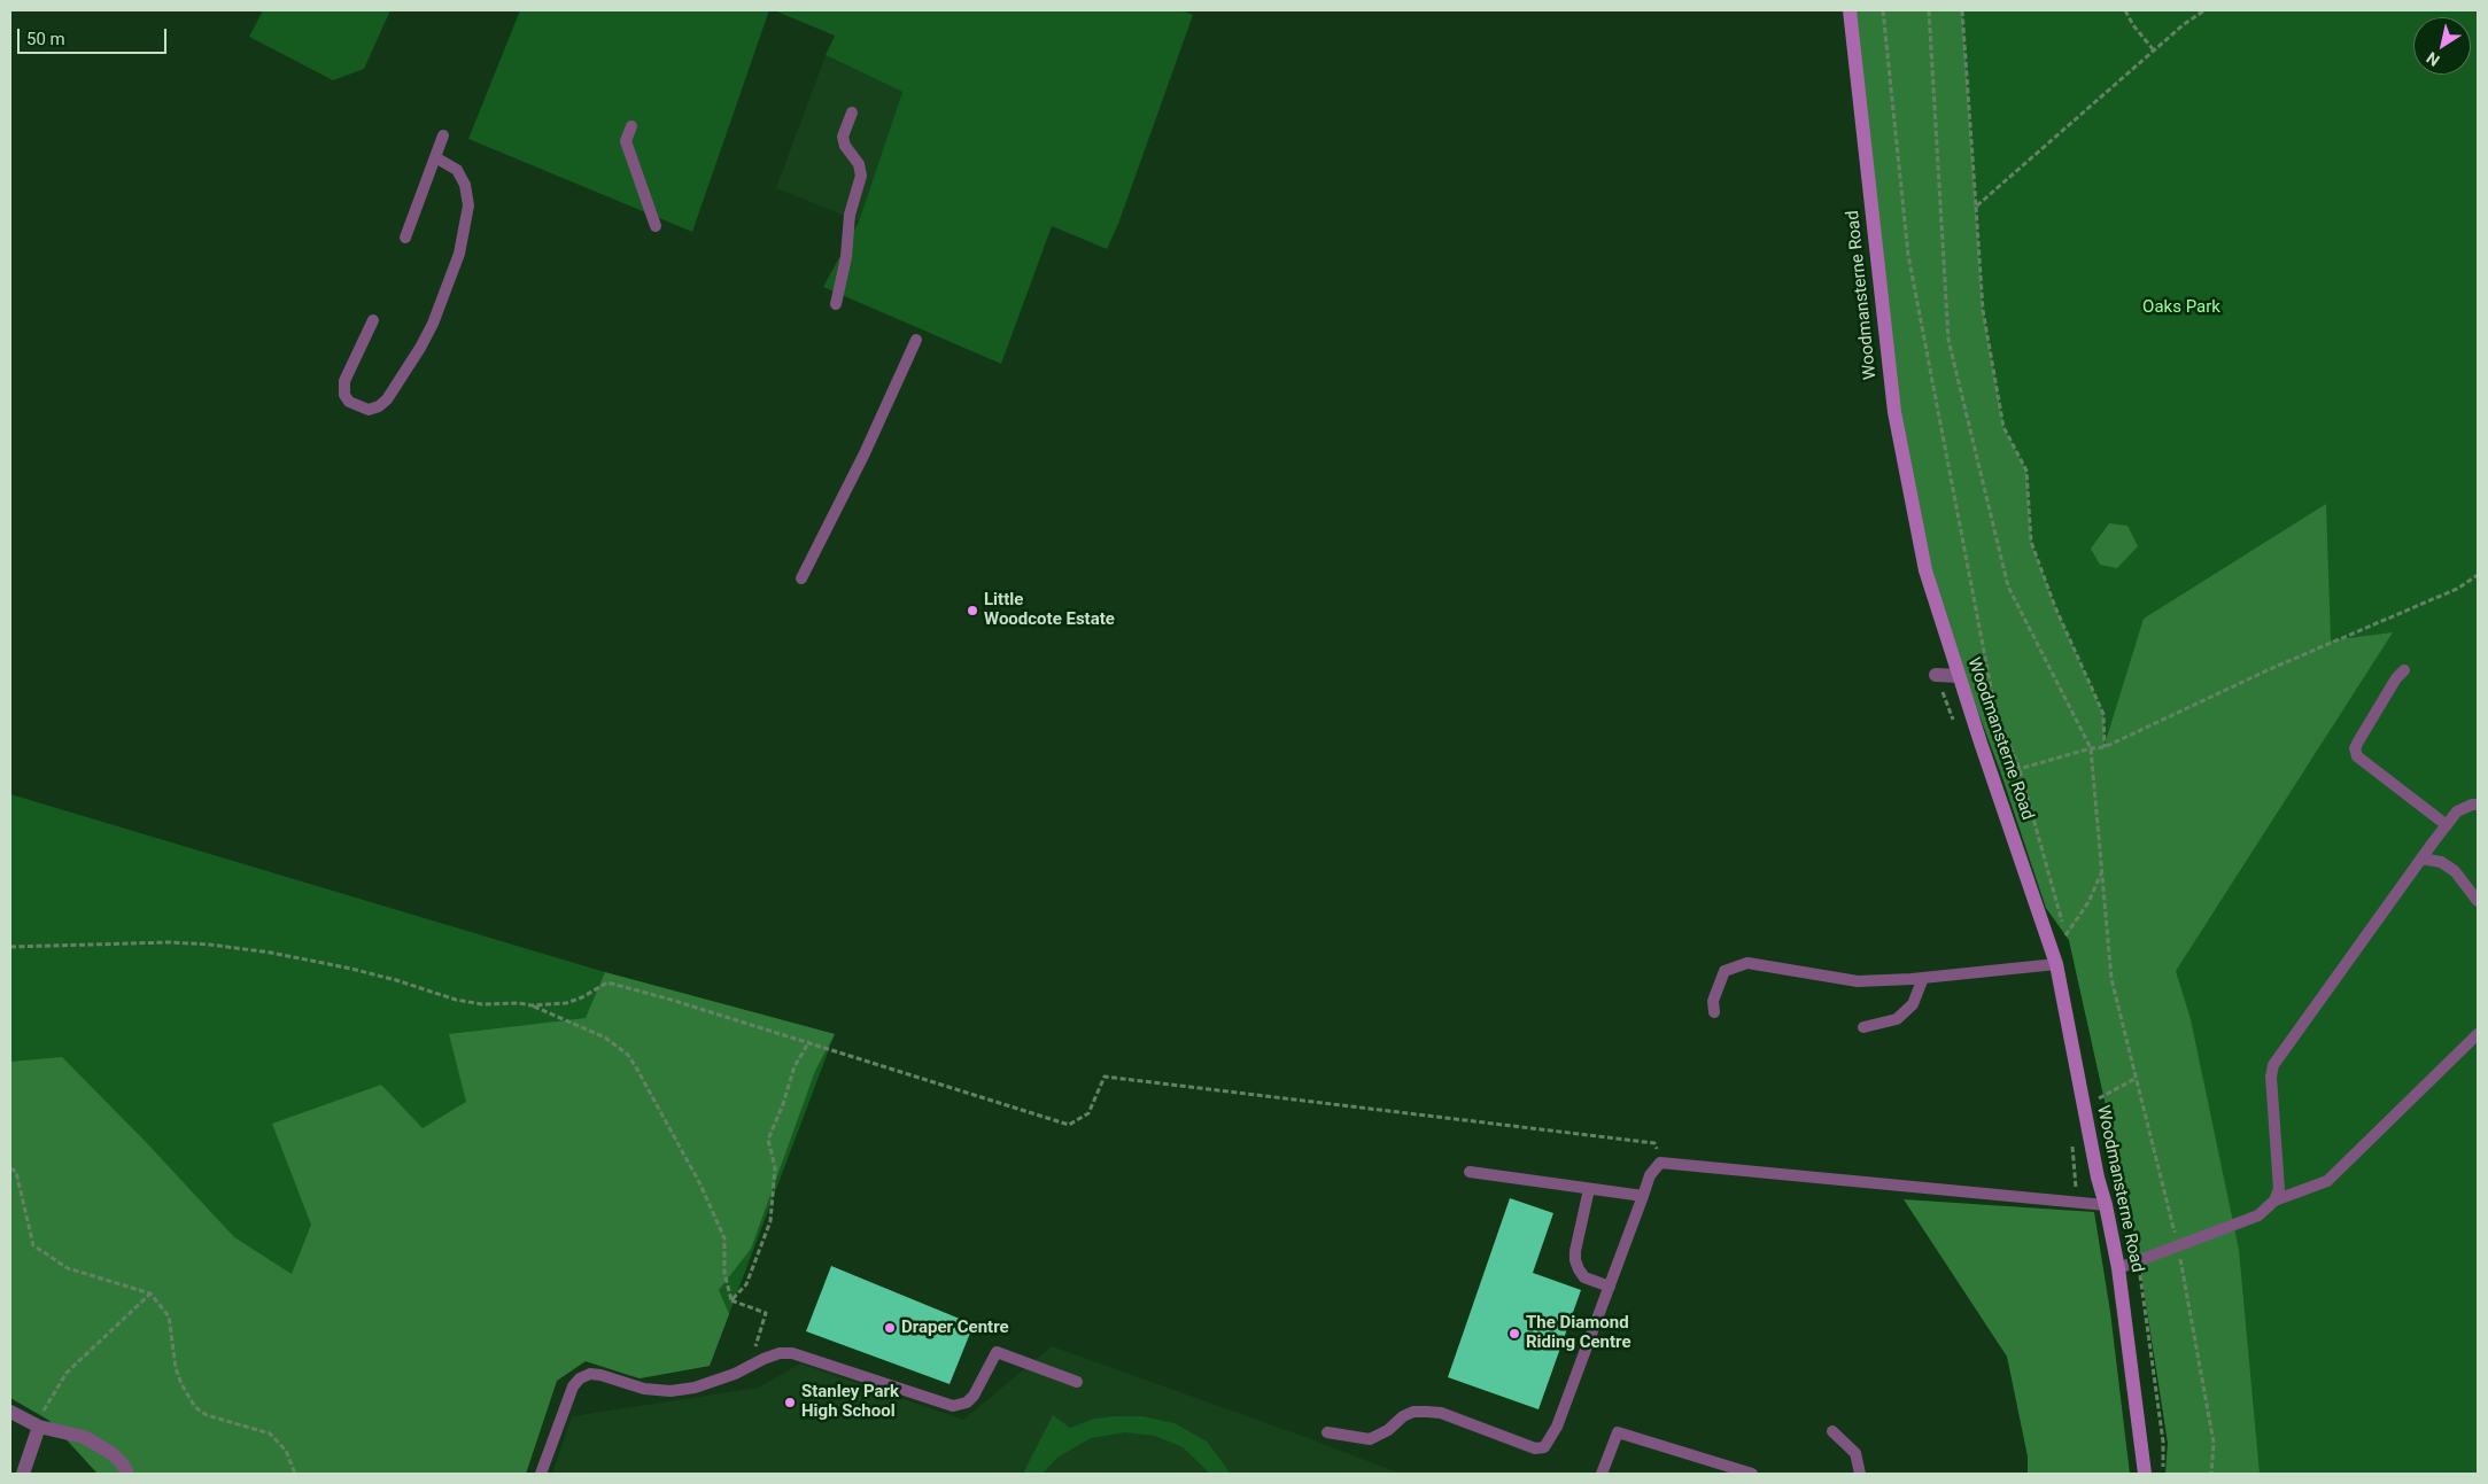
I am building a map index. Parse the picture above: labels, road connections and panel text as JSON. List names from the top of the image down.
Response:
{
  "streets": {
    "main road": ["Woodmansterne Road"]
  },
  "parks": ["Oaks Park"],
  "places": [
    "Little Woodcote Estate",
    "Draper Centre",
    "The Diamond Riding Centre",
    "Stanley Park High School"
  ],
  "scale_bar": "50 m",
  "north": "bottom left"
}
